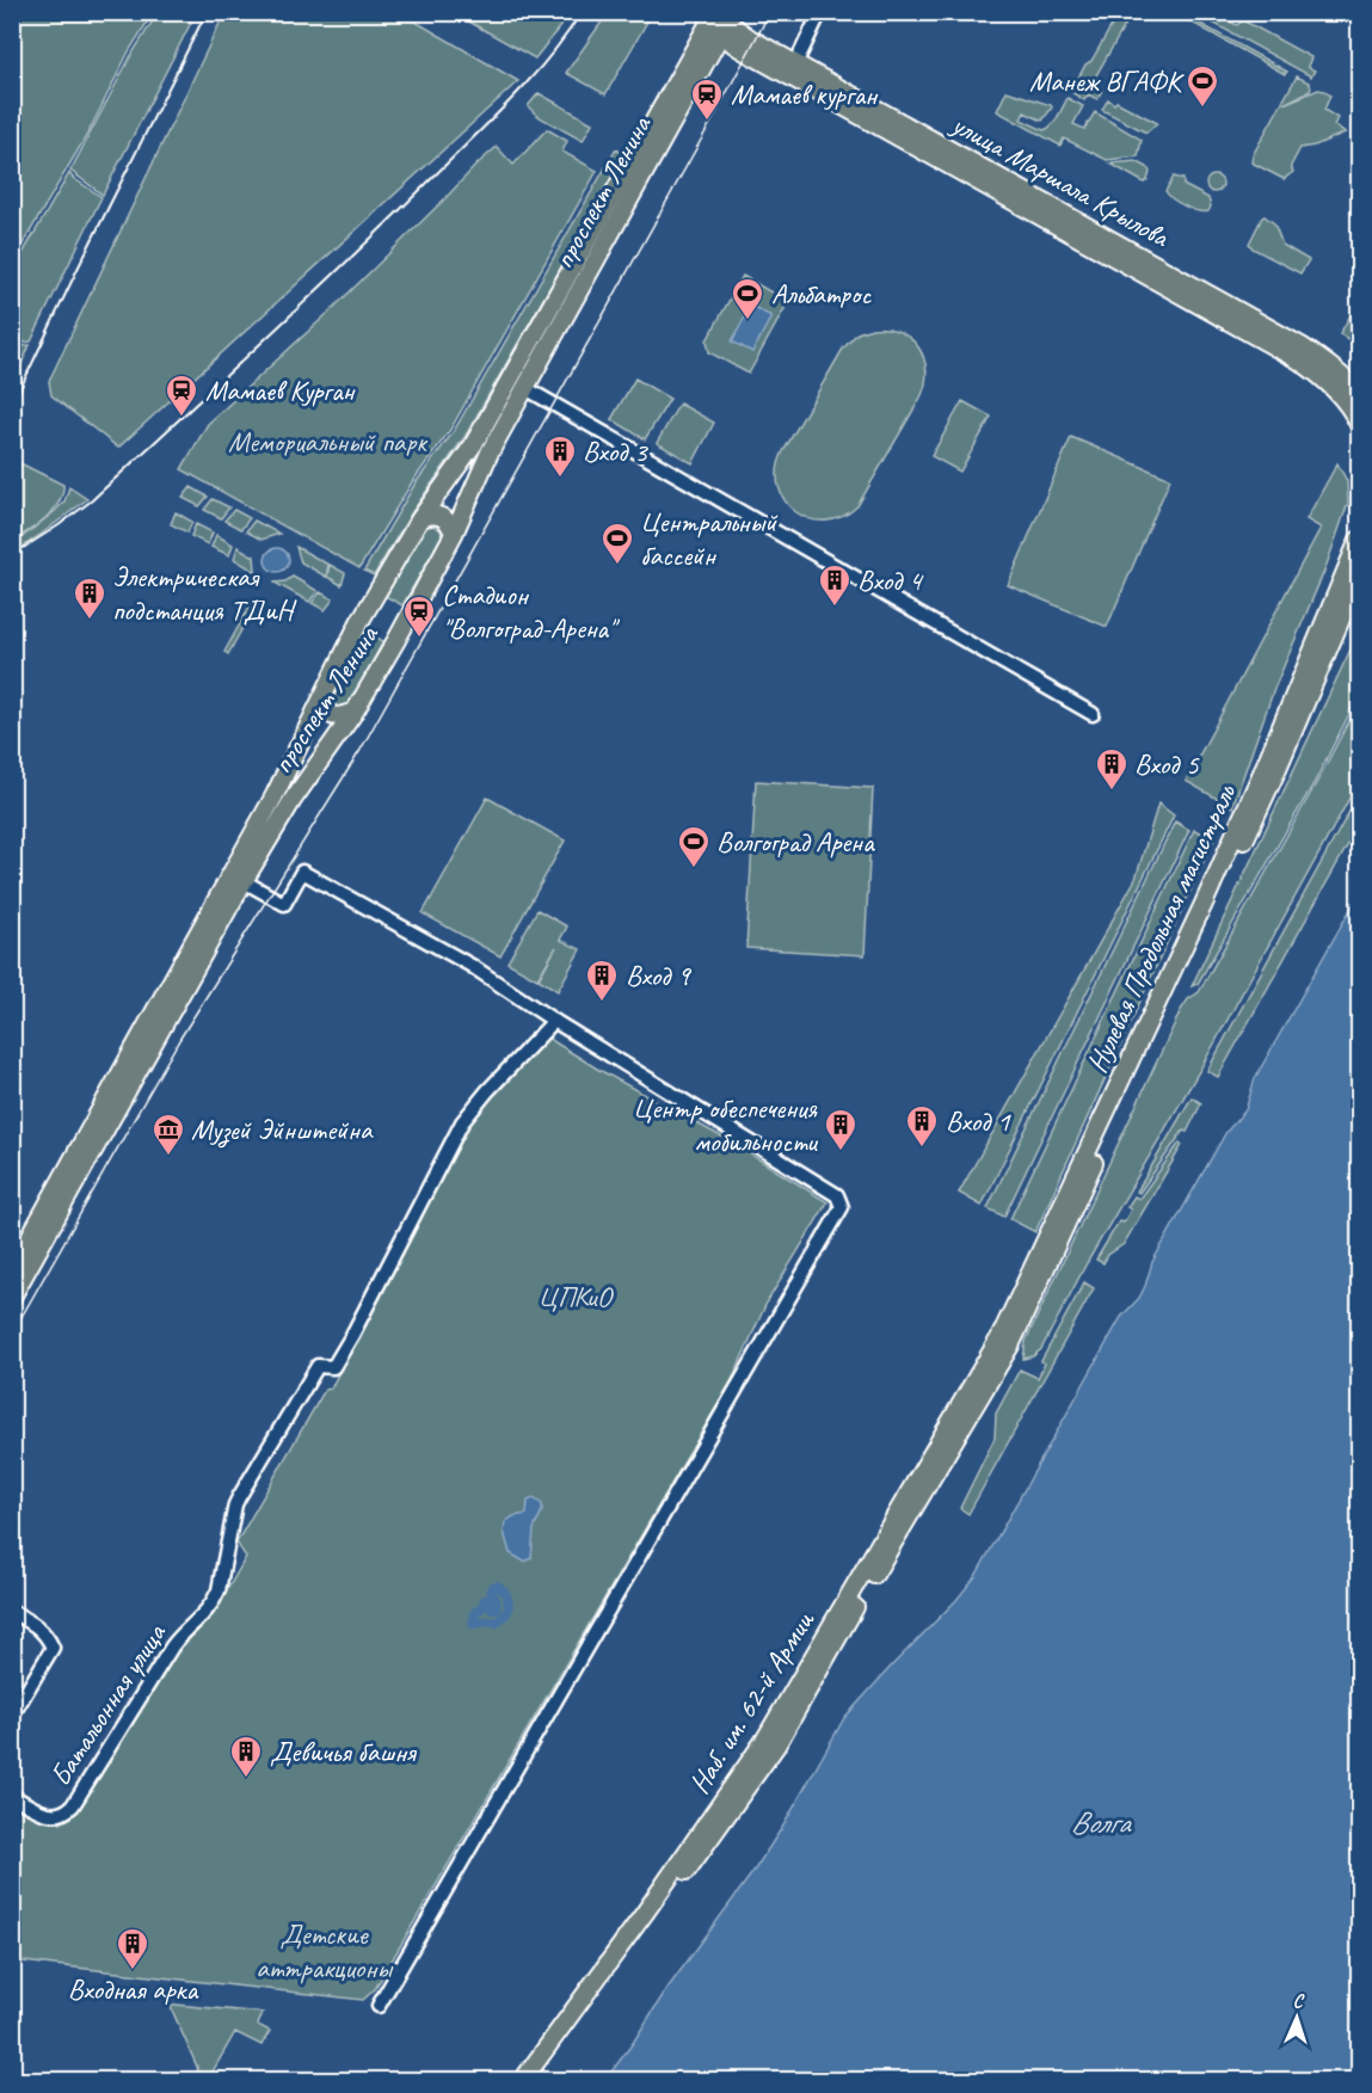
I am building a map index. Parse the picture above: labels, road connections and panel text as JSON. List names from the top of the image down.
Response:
{
  "streets": {
    "main road": [
      "улица Маршала Крылова",
      "проспект Ленина",
      "Нулевая Продольная магистраль",
      "Наб. им. 62-й Армии"
    ],
    "street": ["Батальонная улица"]
  },
  "crossings": [
    ["улица Маршала Крылова", "проспект Ленина"],
    ["Нулевая Продольная магистраль", "Наб. им. 62-й Армии"]
  ],
  "water": ["Волга"],
  "parks": ["Мемориальный парк", "ЦПКиО", "Детские аттракционы"],
  "places": {
    "sports": [
      "Манеж ВГАФК",
      "Альбатрос",
      "Центральный бассейн",
      "Волгоград Арена"
    ],
    "station": ["Мамаев курган", "Мамаев Курган", "Стадион \"Волгоград-Арена\""],
    "building": [
      "Вход 3",
      "Вход 4",
      "Электрическая подстанция ТДиН",
      "Вход 5",
      "Вход 9",
      "Вход 1",
      "Центр обеспечения мобильности",
      "Девичья башня",
      "Входная арка"
    ],
    "museum": ["Музей Эйнштейна"]
  },
  "north": "top"
}
